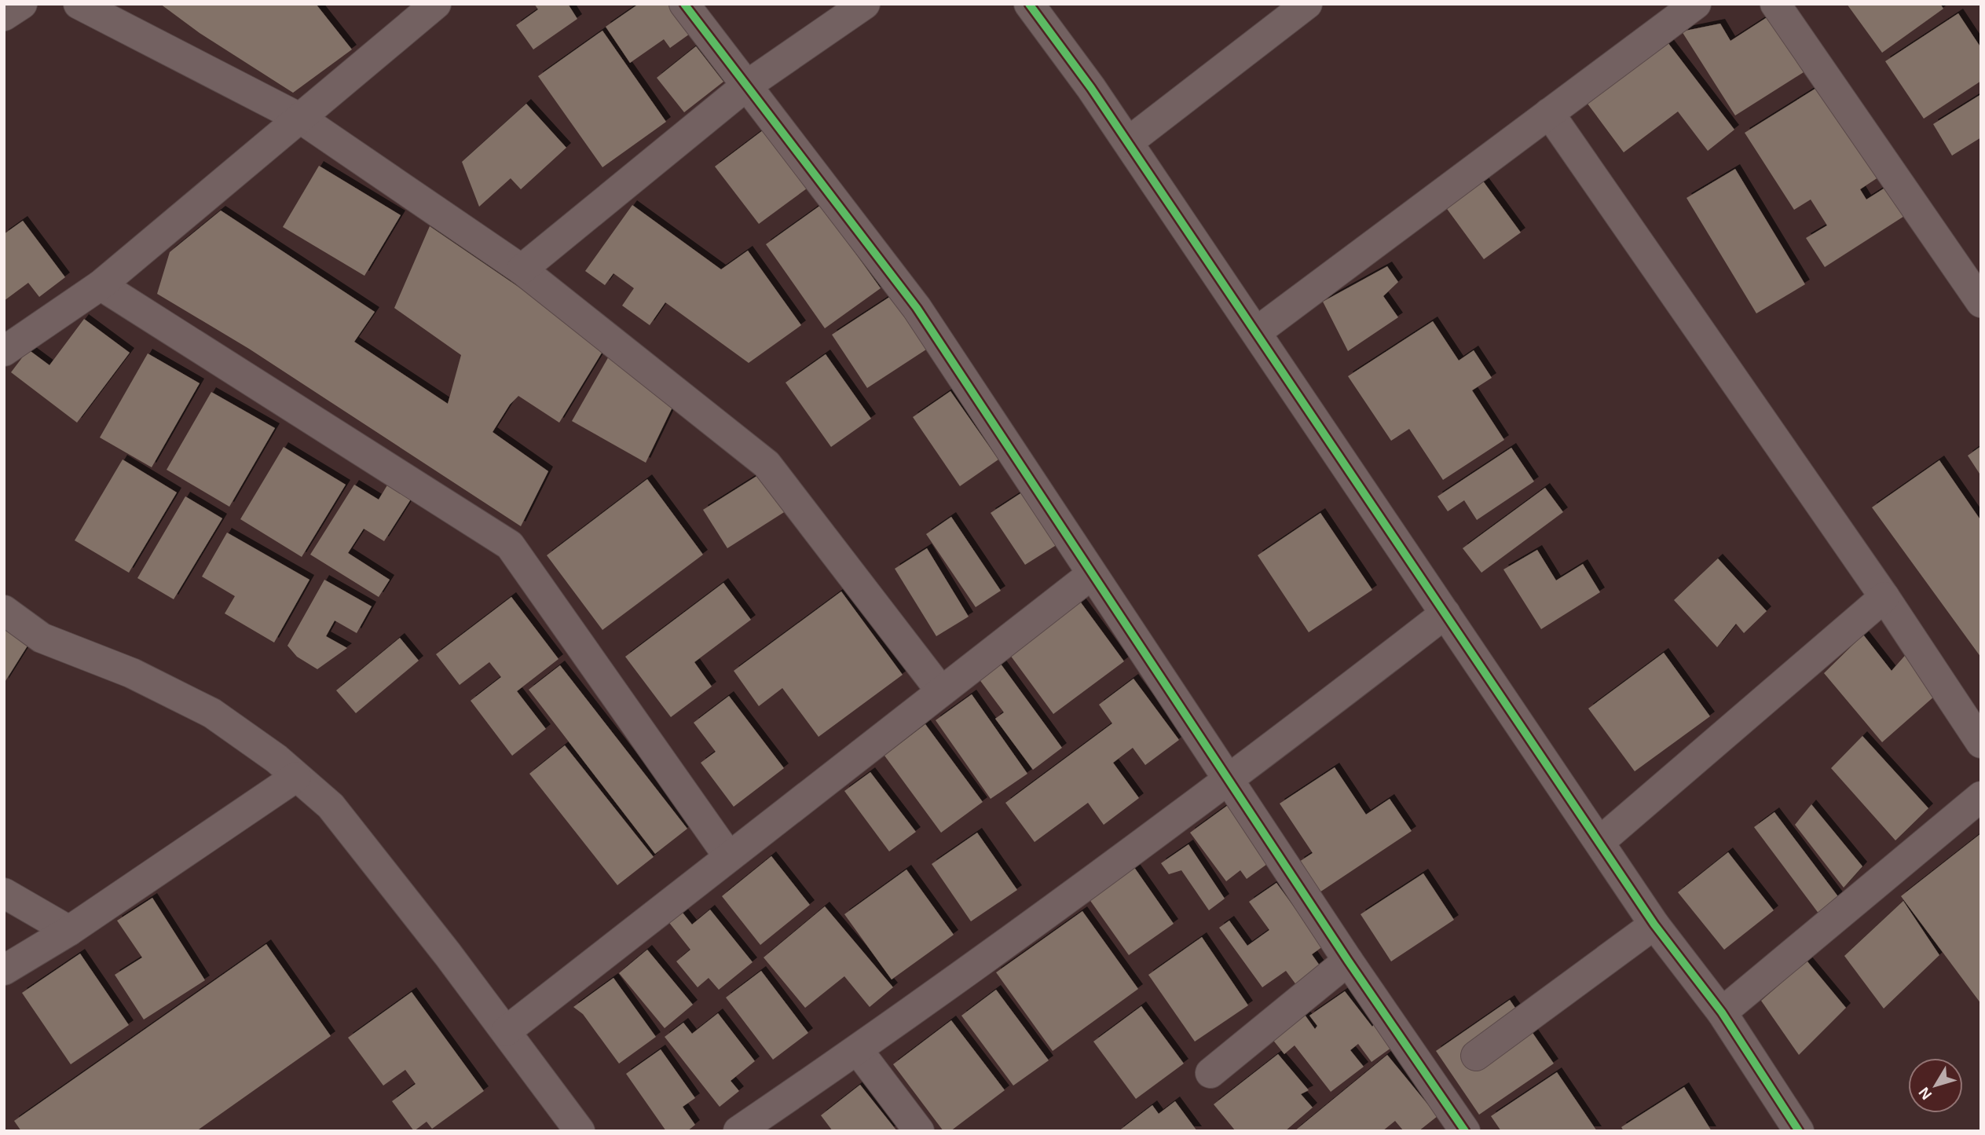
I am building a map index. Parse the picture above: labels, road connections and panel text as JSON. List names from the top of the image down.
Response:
{
  "north": "bottom left"
}
